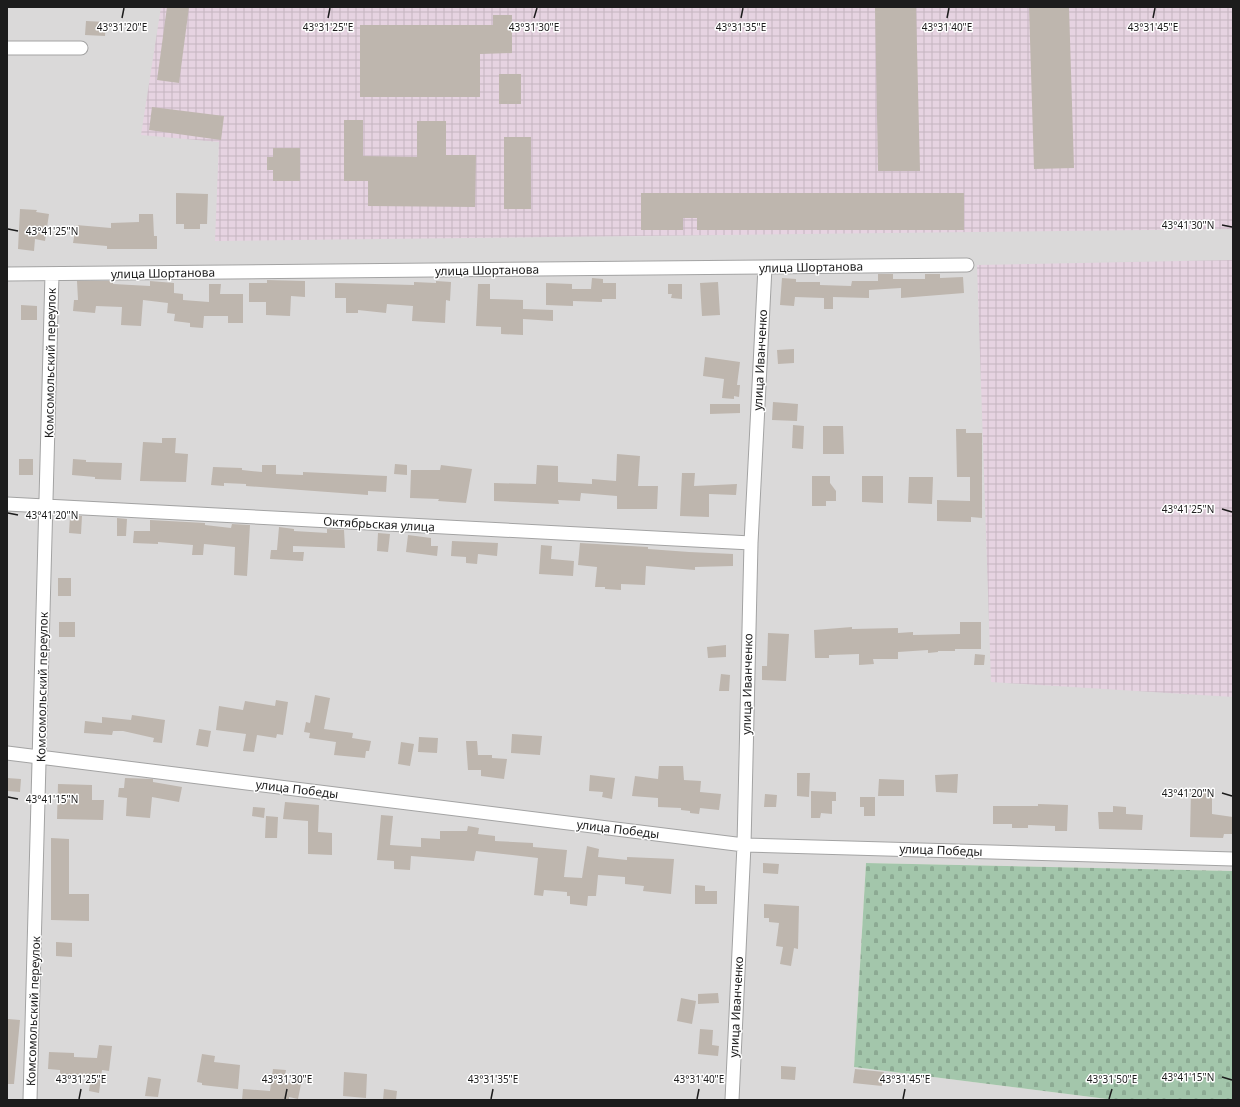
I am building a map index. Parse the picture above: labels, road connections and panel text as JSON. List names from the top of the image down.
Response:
{
  "streets": {
    "street": [
      "улица Шортанова",
      "улица Иванченко",
      "Комсомольский переулок",
      "Октябрьская улица",
      "улица Победы"
    ]
  },
  "crossings": [
    ["улица Шортанова", "улица Иванченко"],
    ["улица Шортанова", "Комсомольский переулок"],
    ["улица Иванченко", "Октябрьская улица"],
    ["улица Иванченко", "улица Победы"],
    ["Комсомольский переулок", "Октябрьская улица"],
    ["Комсомольский переулок", "улица Победы"]
  ],
  "coordinates": [
    "43°31'20\"E",
    "43°31'25\"E",
    "43°31'30\"E",
    "43°31'35\"E",
    "43°31'40\"E",
    "43°31'45\"E",
    "43°41'30\"N",
    "43°41'25\"N",
    "43°41'20\"N",
    "43°41'15\"N",
    "43°31'50\"E"
  ]
}
